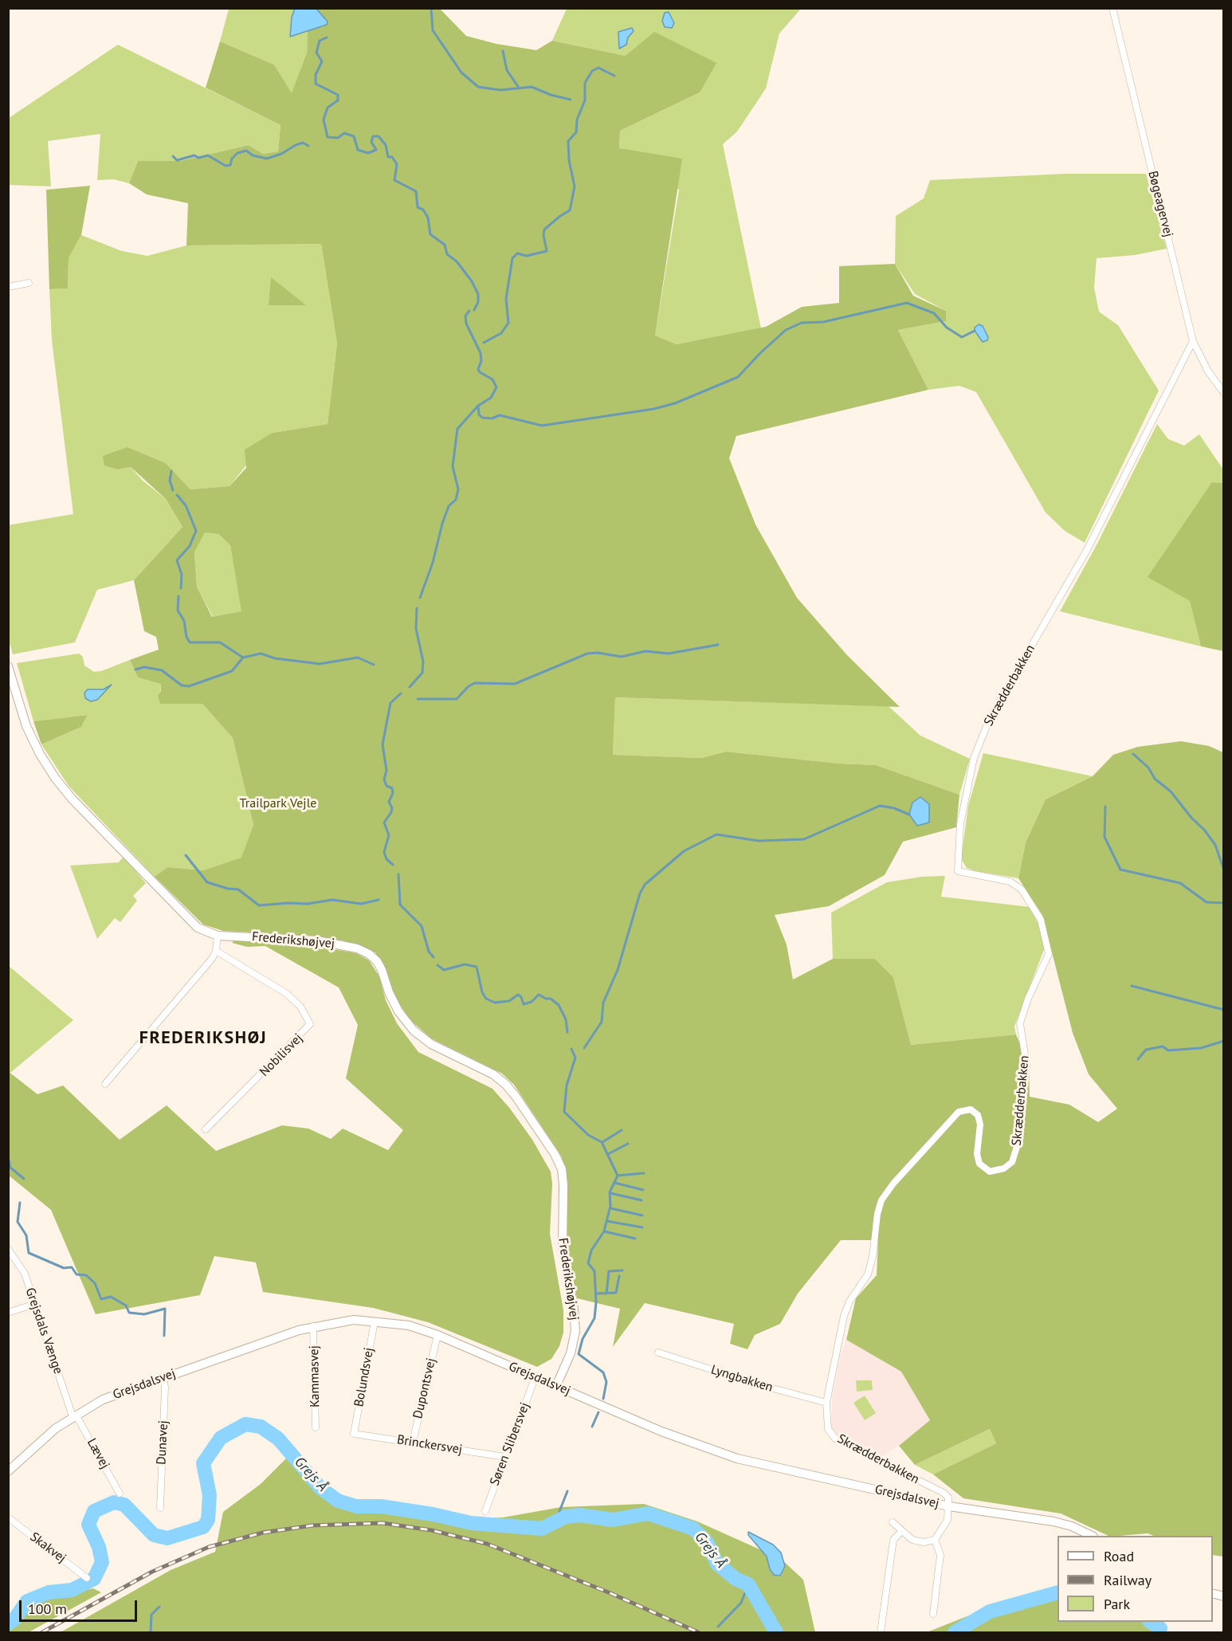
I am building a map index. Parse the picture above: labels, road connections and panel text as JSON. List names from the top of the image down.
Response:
{
  "streets": {
    "street": [
      "Bøgeagervej",
      "Skrædderbakken",
      "Frederikshøjvej",
      "Nobilisvej",
      "Grejsdals Vænge",
      "Kammasvej",
      "Bolundsvej",
      "Grejsdalsvej",
      "Lyngbakken",
      "Dupontsvej",
      "Dunavej",
      "Søren Slibersvej",
      "Brinckersvej",
      "Lævej",
      "Skakvej"
    ]
  },
  "crossings": [
    ["Bøgeagervej", "Skrædderbakken"],
    ["Skrædderbakken", "Grejsdalsvej"],
    ["Skrædderbakken", "Lyngbakken"],
    ["Frederikshøjvej", "Grejsdalsvej"],
    ["Grejsdals Vænge", "Grejsdalsvej"],
    ["Grejsdals Vænge", "Lævej"],
    ["Kammasvej", "Grejsdalsvej"],
    ["Bolundsvej", "Grejsdalsvej"],
    ["Bolundsvej", "Brinckersvej"],
    ["Grejsdalsvej", "Dupontsvej"],
    ["Grejsdalsvej", "Dunavej"],
    ["Grejsdalsvej", "Søren Slibersvej"],
    ["Grejsdalsvej", "Lævej"],
    ["Dupontsvej", "Brinckersvej"],
    ["Søren Slibersvej", "Brinckersvej"]
  ],
  "districts": ["FREDERIKSHØJ"],
  "water": ["Grejs Å"],
  "parks": ["Trailpark Vejle"],
  "legend": ["Road", "Railway", "Park"],
  "scale_bar": "100 m"
}
